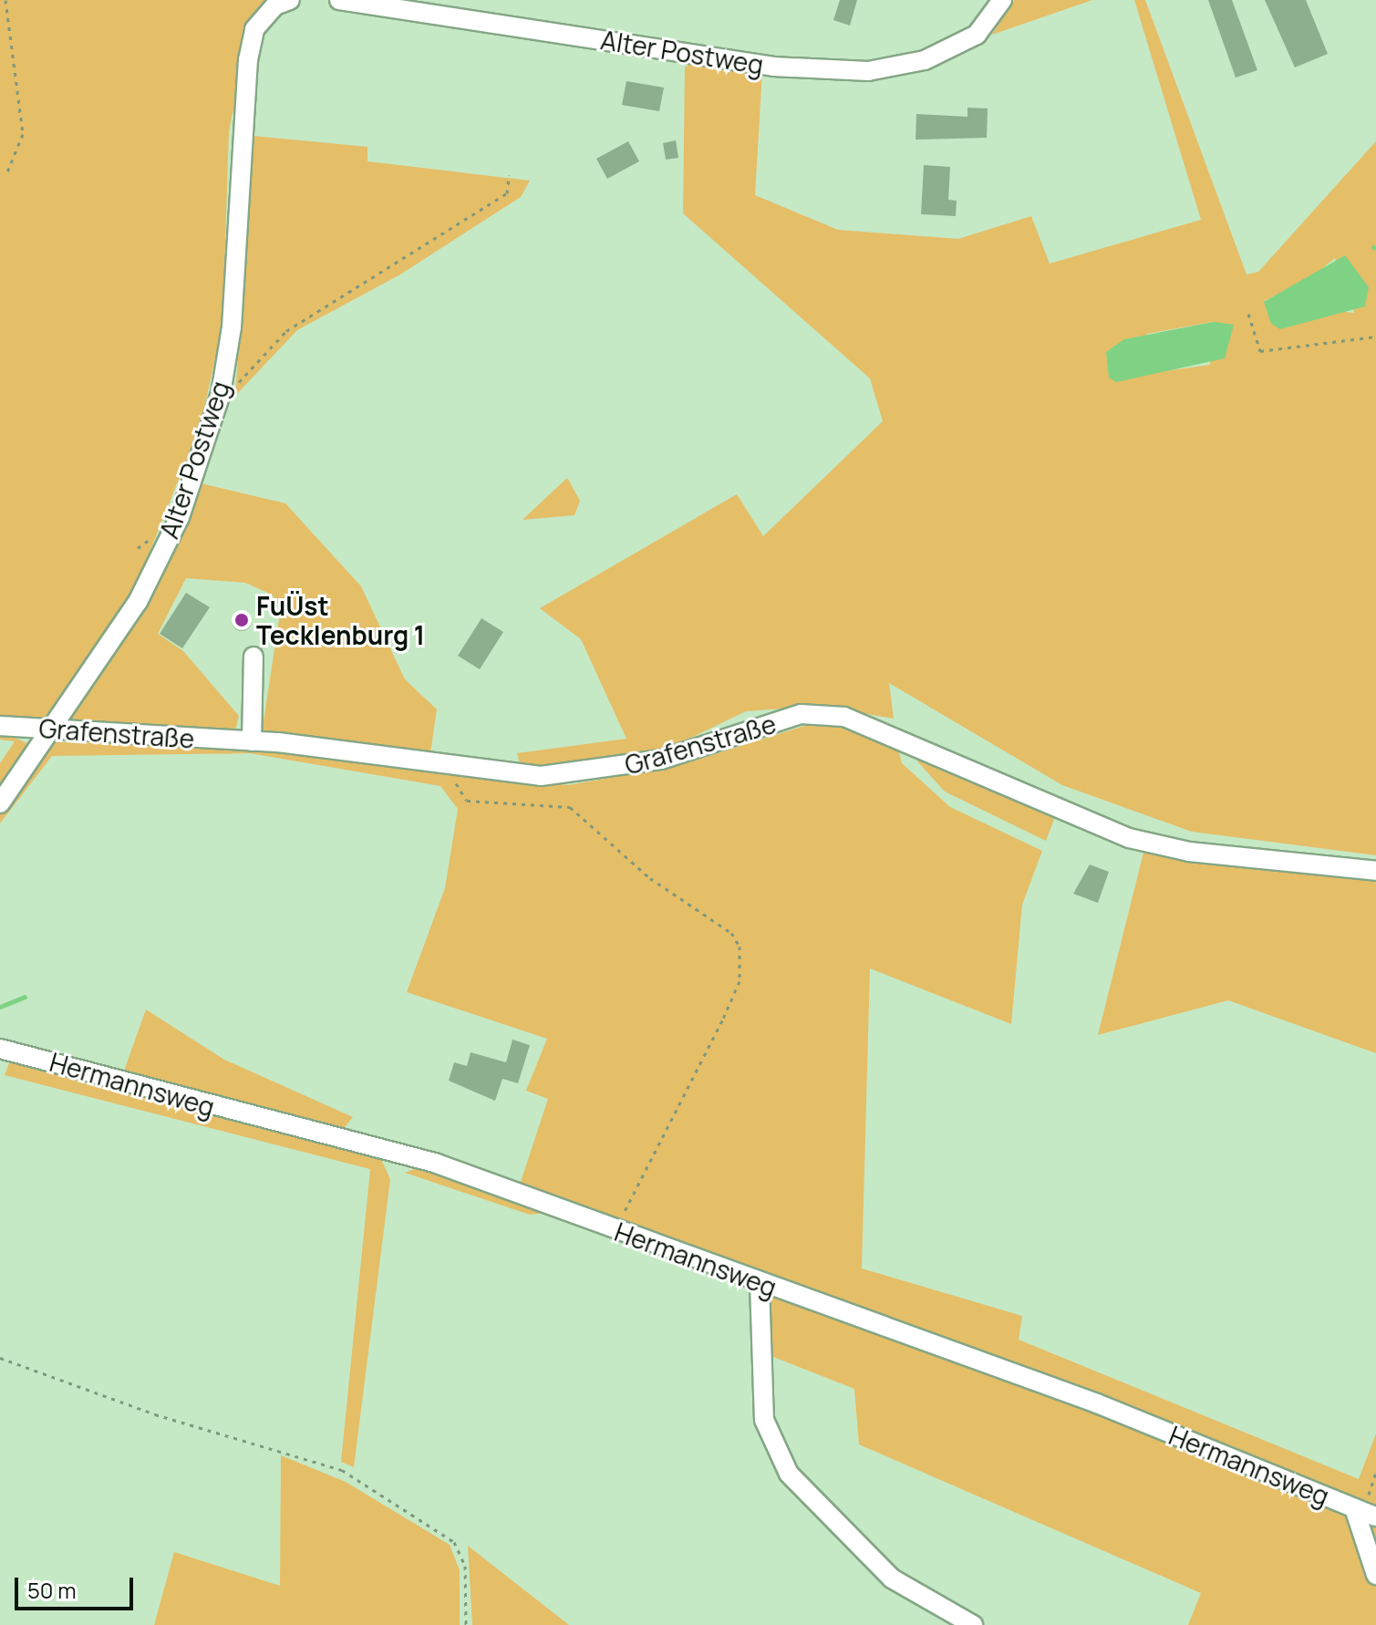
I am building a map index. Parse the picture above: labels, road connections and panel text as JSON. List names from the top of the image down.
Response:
{
  "streets": {
    "street": ["Alter Postweg", "Grafenstraße", "Hermannsweg"]
  },
  "crossings": [
    ["Alter Postweg", "Grafenstraße"]
  ],
  "places": ["FuÜst Tecklenburg 1"],
  "scale_bar": "50 m"
}
